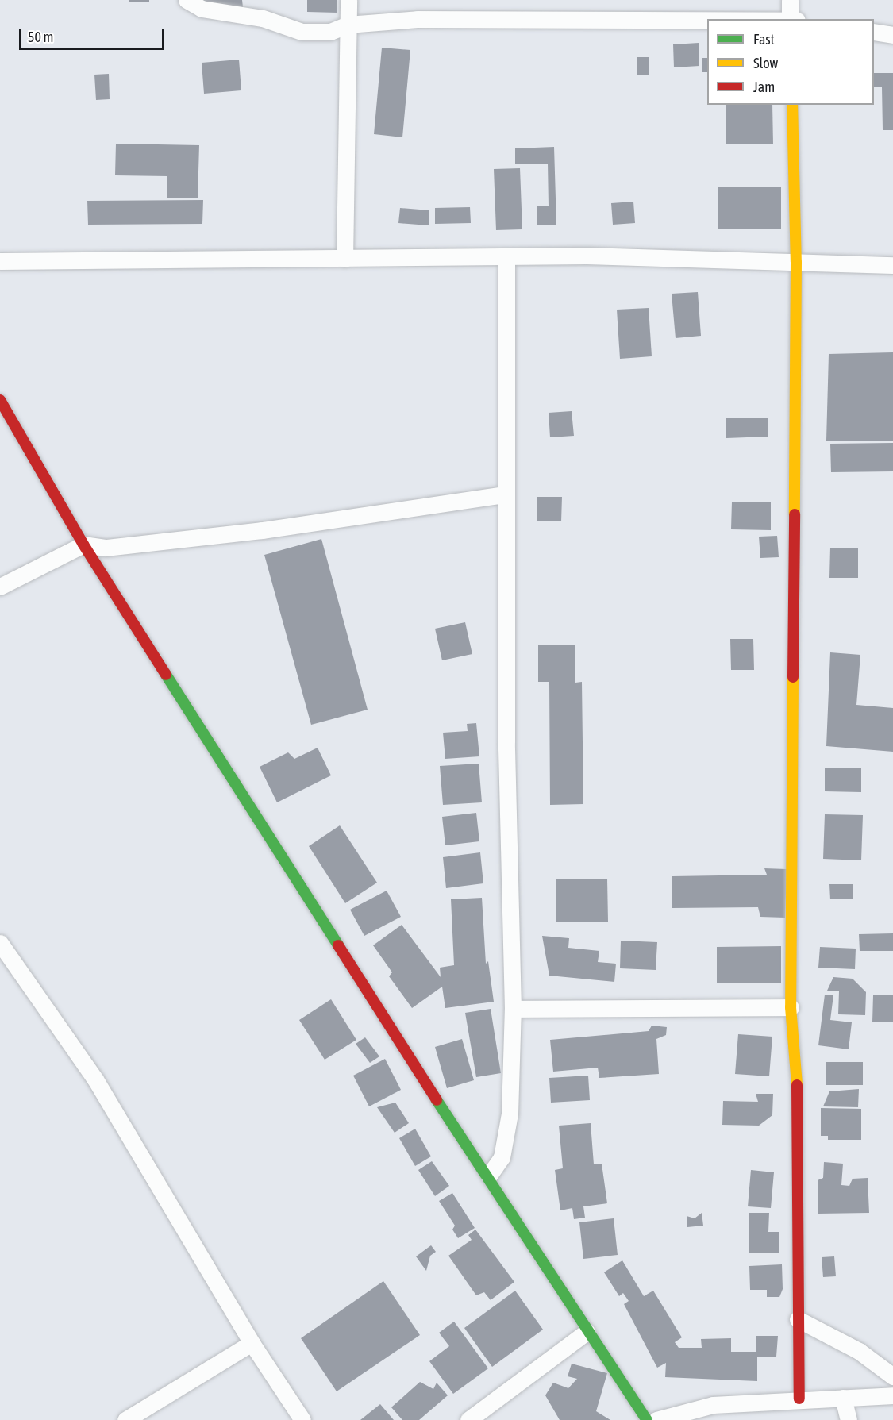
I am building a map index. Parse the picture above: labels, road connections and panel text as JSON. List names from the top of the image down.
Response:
{
  "legend": ["Fast", "Slow", "Jam"],
  "scale_bar": "50 m"
}
